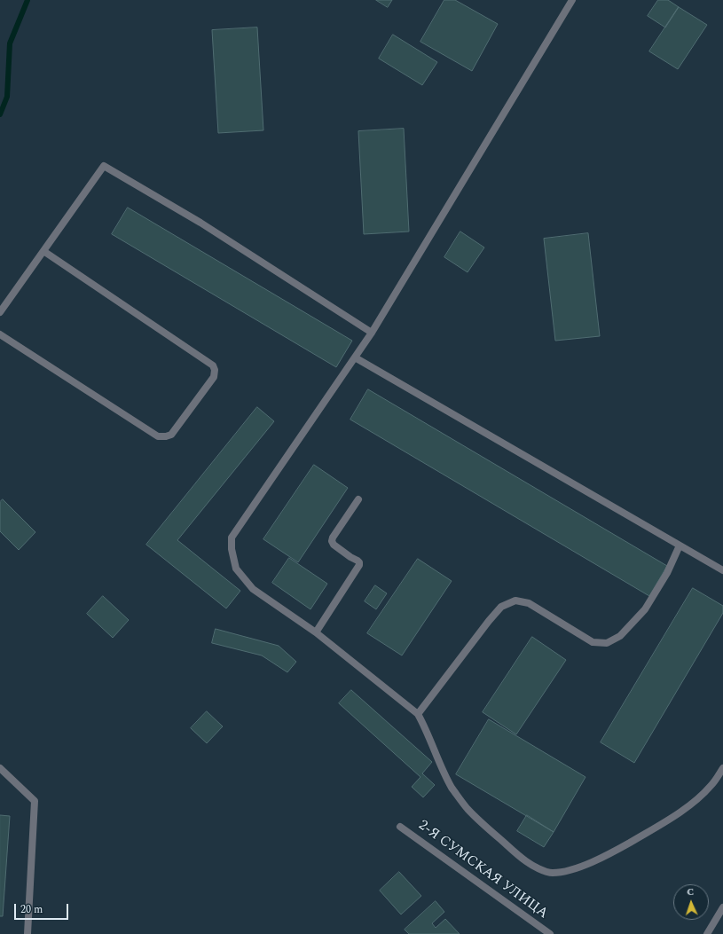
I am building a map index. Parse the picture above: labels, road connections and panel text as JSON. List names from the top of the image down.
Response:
{
  "streets": {
    "street": ["2-Я СУМСКАЯ УЛИЦА"]
  },
  "scale_bar": "20 m",
  "north": "top"
}
